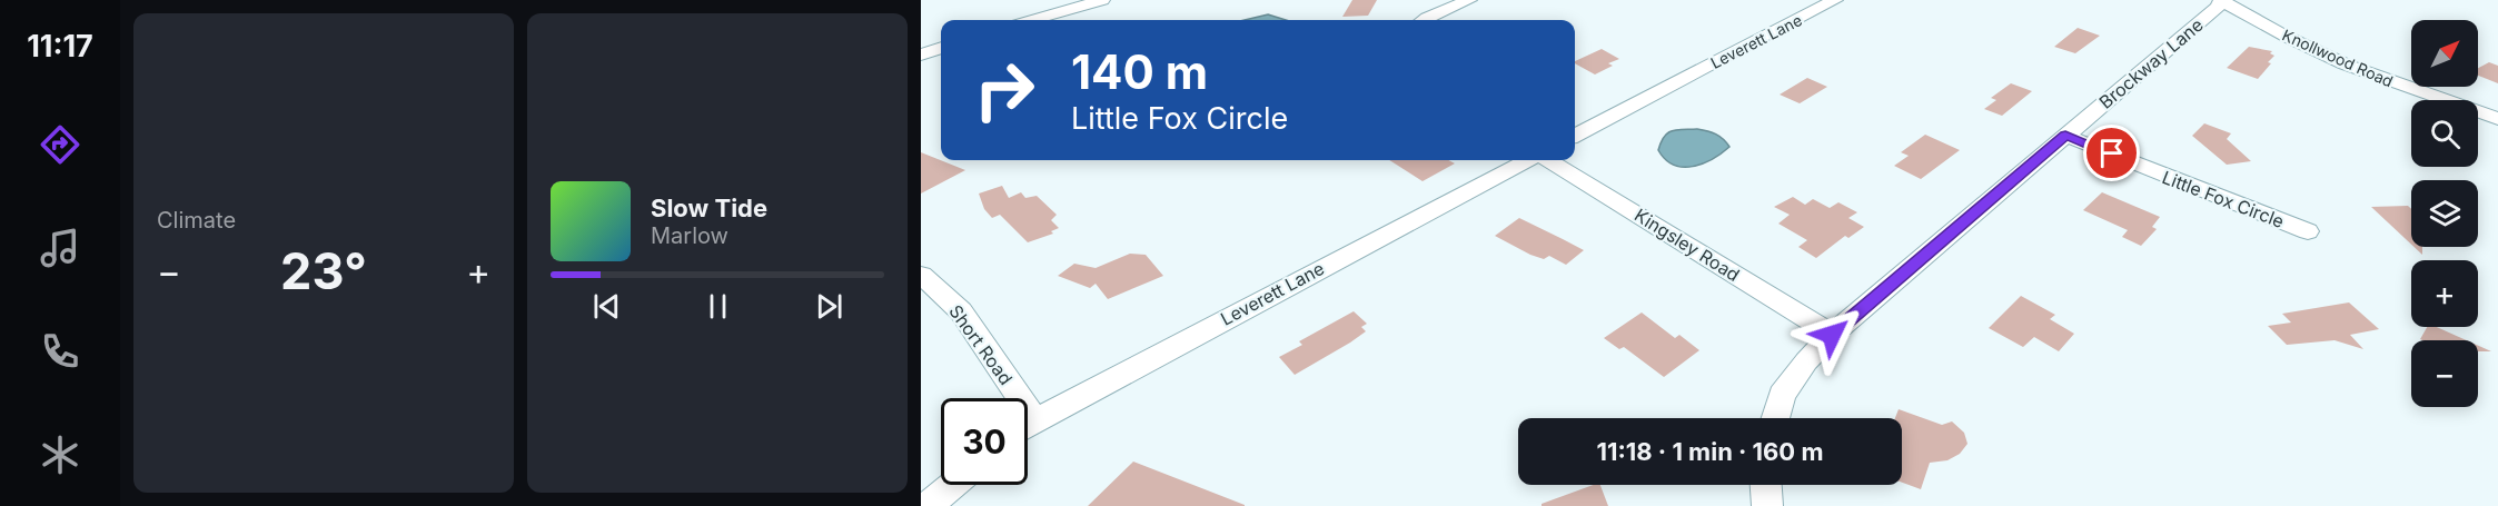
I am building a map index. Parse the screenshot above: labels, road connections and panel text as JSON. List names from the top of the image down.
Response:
{
  "streets": {
    "street": [
      "Leverett Lane",
      "Knollwood Road",
      "Brockway Lane",
      "Little Fox Circle",
      "Kingsley Road",
      "Short Road"
    ]
  },
  "crossings": [
    ["Leverett Lane", "Short Road"],
    ["Knollwood Road", "Brockway Lane"],
    ["Brockway Lane", "Little Fox Circle"],
    ["Brockway Lane", "Kingsley Road"]
  ],
  "north": "top right",
  "page": {
    "tabs": "11:17",
    "tile": "Climate",
    "map_buttons": ["+", "−"],
    "turn": ["140 m", "Little Fox Circle"],
    "song": ["Slow Tide", "Marlow"],
    "heat": ["−", "23°", "+"],
    "limit": "30",
    "trip": "11:18 · 1 min · 160 m"
  }
}
